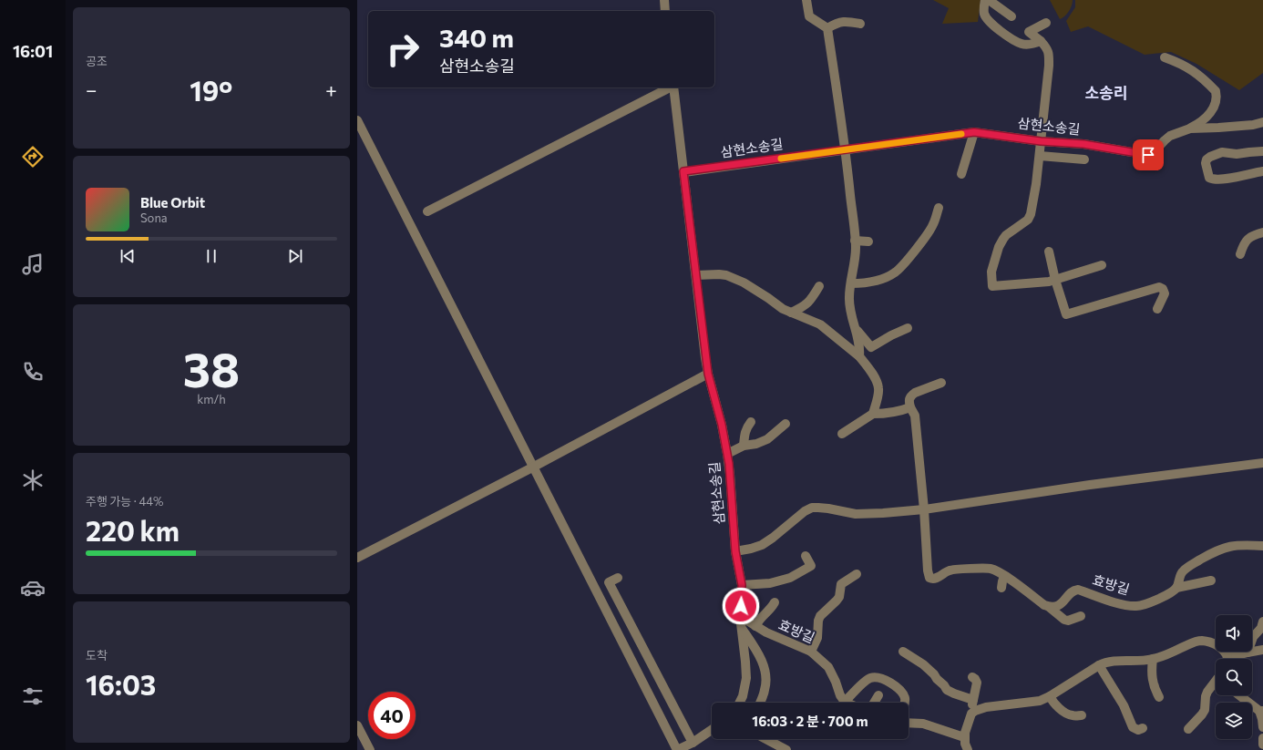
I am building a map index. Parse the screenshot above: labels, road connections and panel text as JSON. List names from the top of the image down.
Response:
{
  "streets": {
    "street": ["삼현소송길", "효방길"]
  },
  "crossings": [
    ["삼현소송길", "효방길"]
  ],
  "districts": ["소송리"],
  "page": {
    "tabs": "16:01",
    "tile": [
      "공조",
      ["38", "km/h"],
      ["주행 가능 · 44%", "220 km"],
      ["도착", "16:03"]
    ],
    "turn": ["340 m", "삼현소송길"],
    "heat": ["−", "19°", "+"],
    "song": ["Blue Orbit", "Sona"],
    "limit": "40",
    "trip": "16:03 · 2 분 · 700 m"
  }
}
